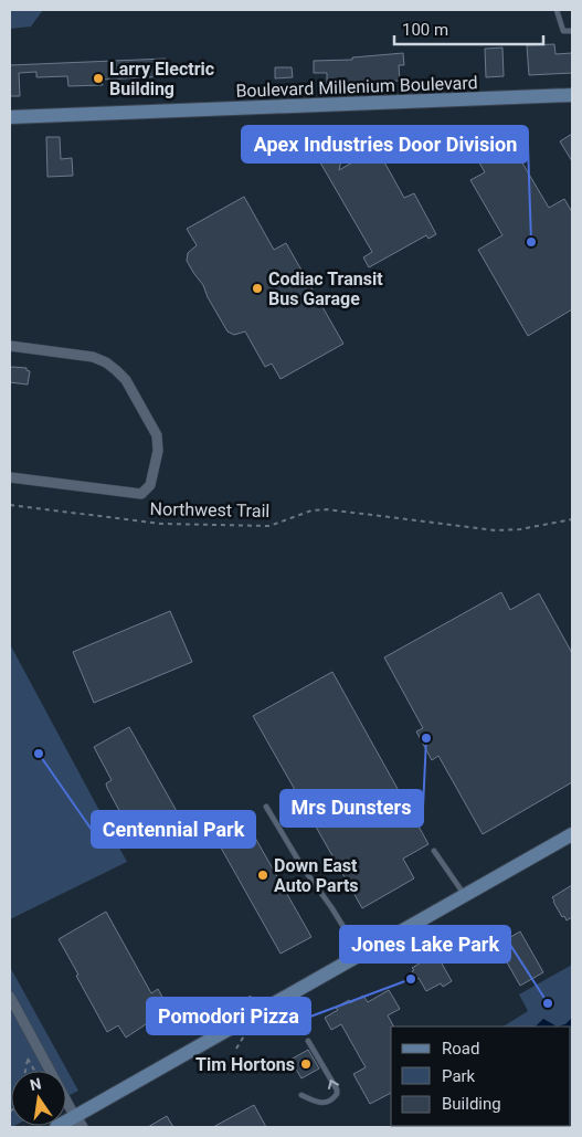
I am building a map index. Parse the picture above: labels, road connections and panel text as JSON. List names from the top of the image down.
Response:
{
  "streets": {
    "main road": ["Boulevard Millenium Boulevard"],
    "path": ["Northwest Trail"]
  },
  "places": [
    "Larry Electric Building",
    "Apex Industries Door Division",
    "Codiac Transit Bus Garage",
    "Mrs Dunsters",
    "Centennial Park",
    "Down East Auto Parts",
    "Pomodori Pizza",
    "Jones Lake Park",
    "Tim Hortons"
  ],
  "legend": ["Road", "Park", "Building"],
  "scale_bar": "100 m",
  "north": "top"
}
